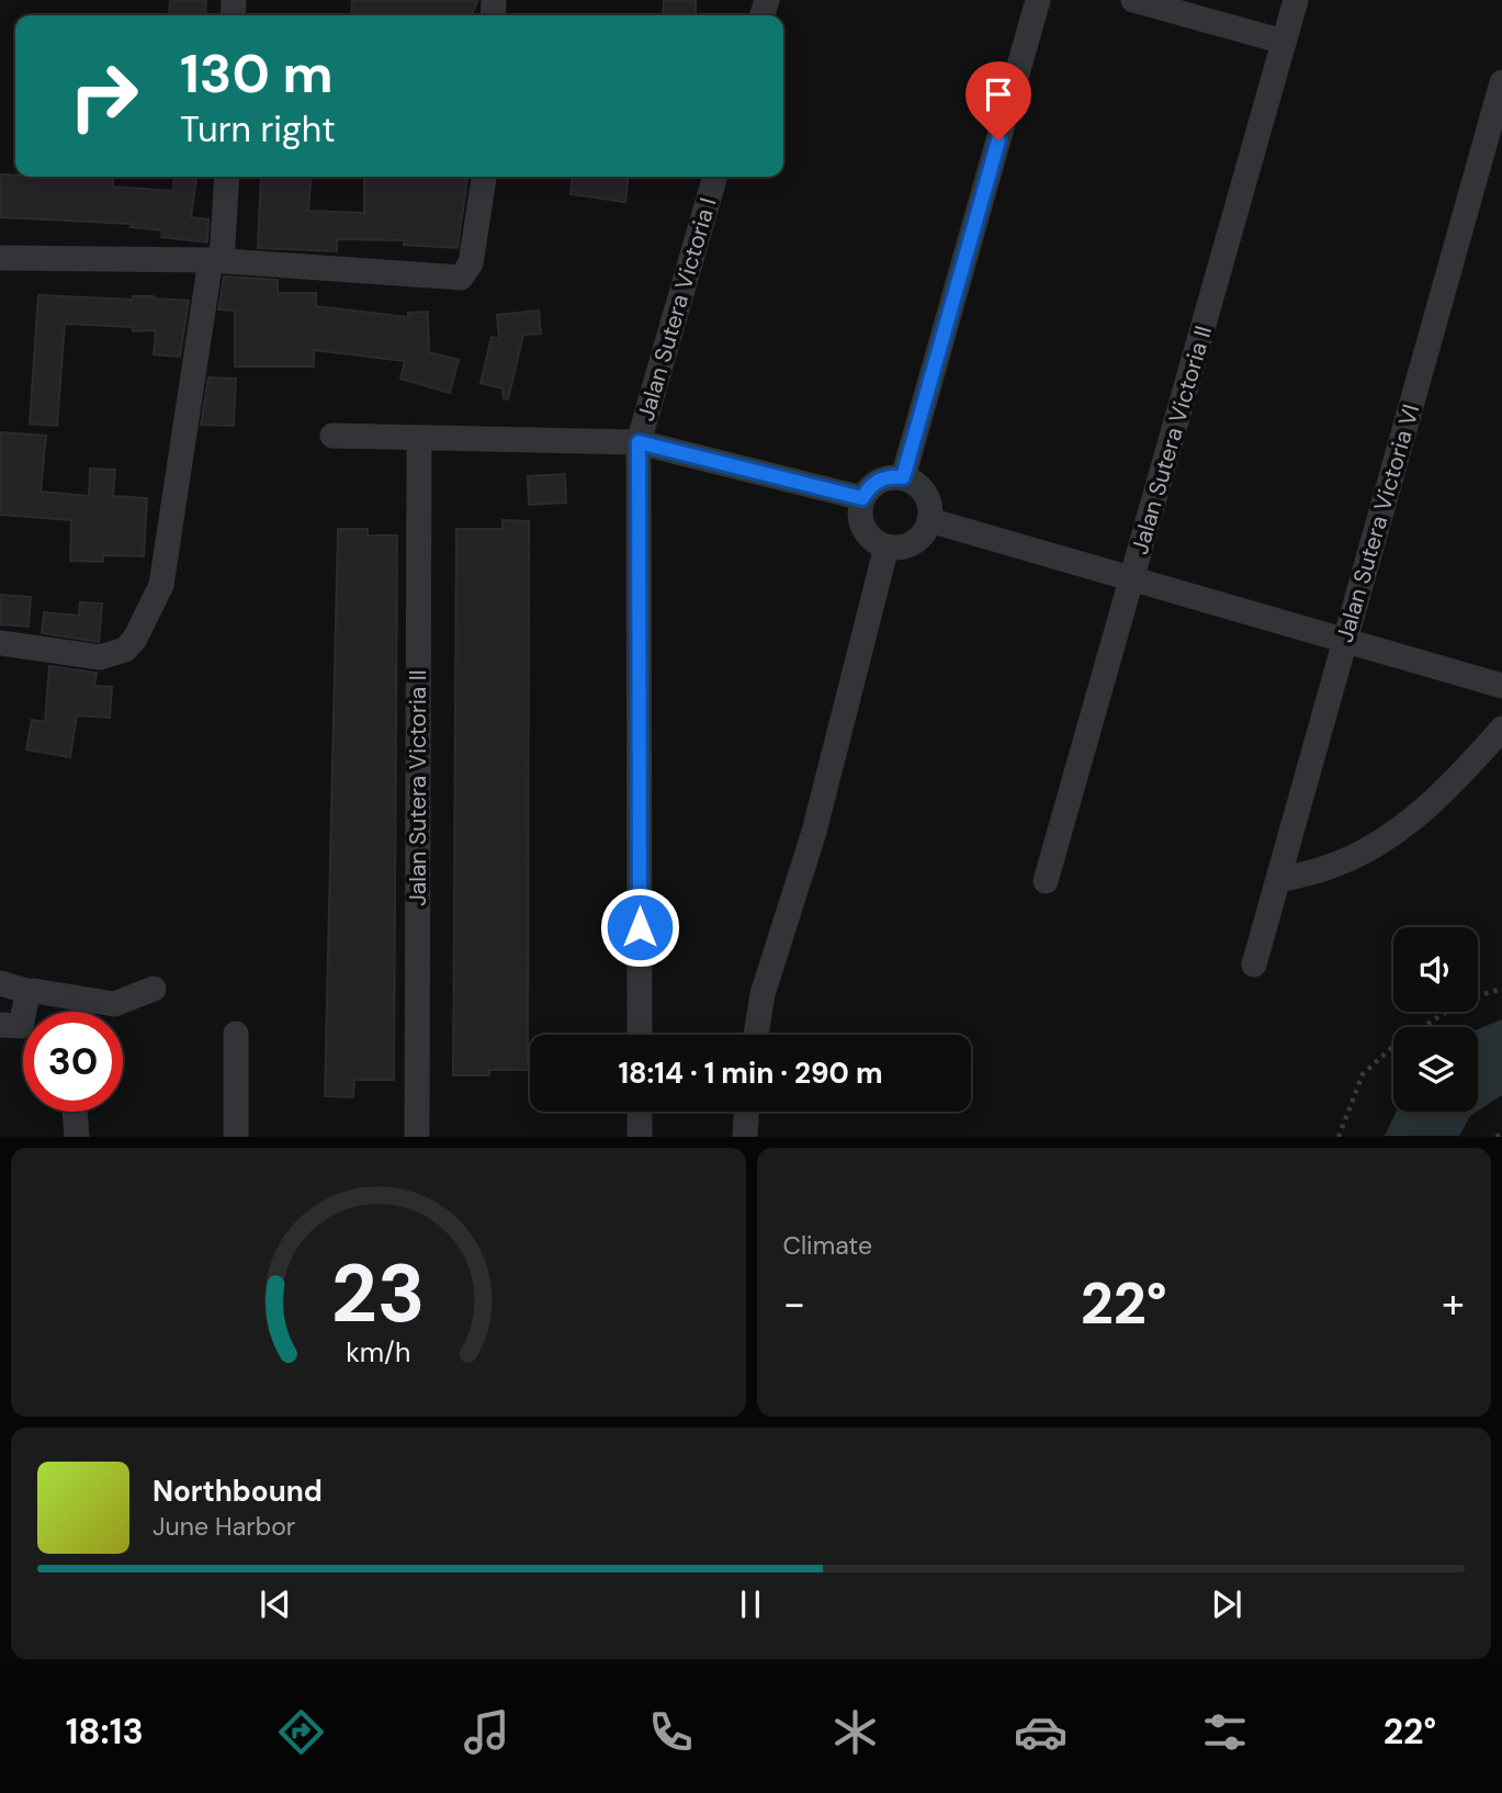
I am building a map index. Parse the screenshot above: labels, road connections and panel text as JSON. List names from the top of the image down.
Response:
{
  "streets": {
    "street": ["Jalan Sutera Victoria I", "Jalan Sutera Victoria II", "Jalan Sutera Victoria VI"]
  },
  "page": {
    "turn": ["130 m", "Turn right"],
    "limit": "30",
    "trip": "18:14 · 1 min · 290 m",
    "tile": "Climate",
    "heat": ["−", "22°", "+"],
    "song": ["Northbound", "June Harbor"],
    "tabs": ["18:13", "22°"],
    "gauge": ["23", "km/h"]
  }
}
